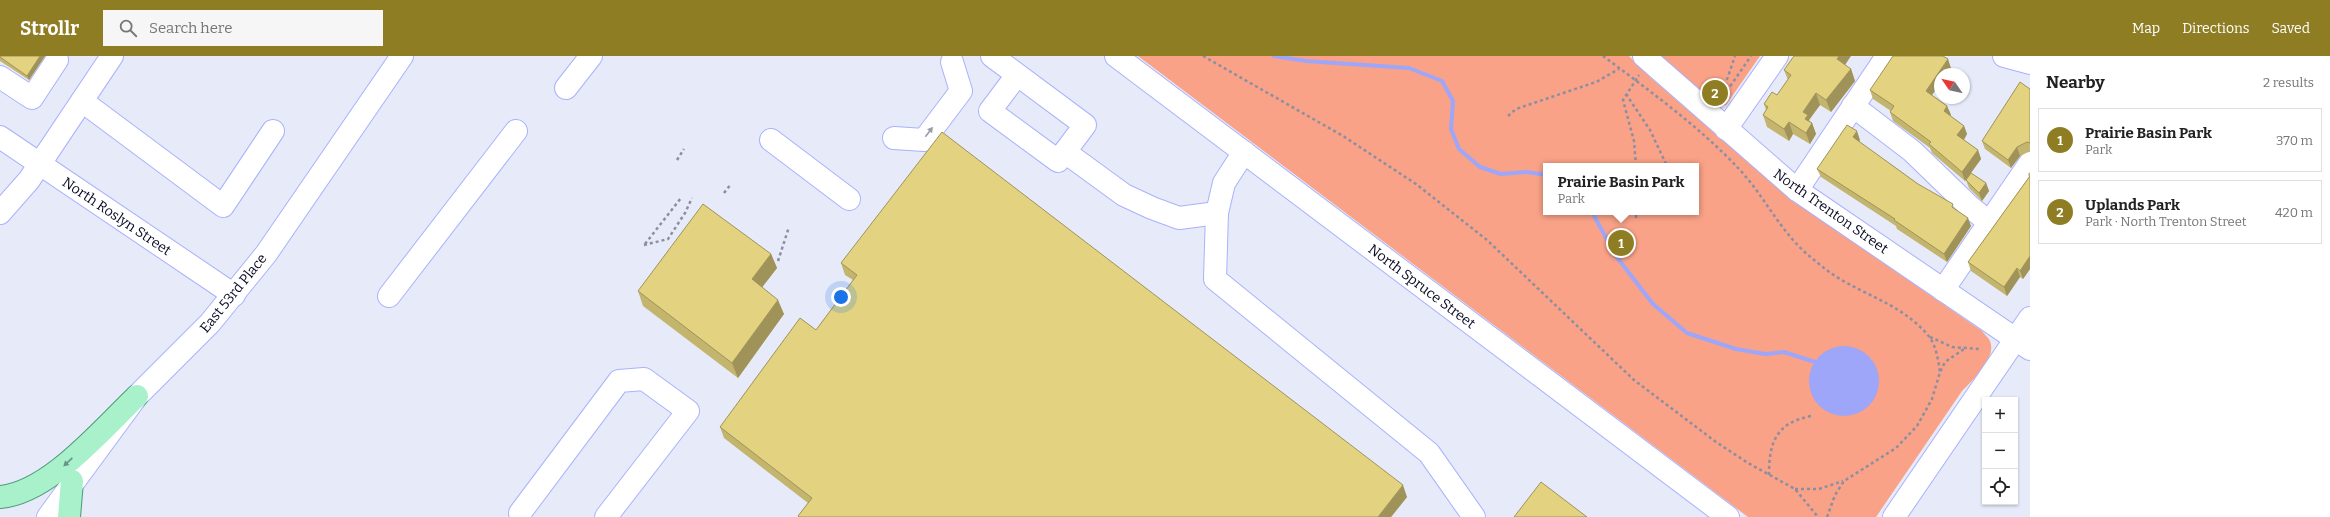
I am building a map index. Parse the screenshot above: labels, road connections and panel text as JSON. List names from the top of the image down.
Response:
{
  "streets": {
    "street": [
      "North Trenton Street",
      "North Roslyn Street",
      "North Spruce Street",
      "East 53rd Place"
    ]
  },
  "crossings": [
    ["North Roslyn Street", "East 53rd Place"]
  ],
  "north": "top left",
  "page": {
    "header": "Strollr",
    "search": "Search here",
    "nav": ["Map", "Directions", "Saved"],
    "heading": ["Nearby", "2 results"],
    "pins": ["2", "1"],
    "list": [
      {
        "mark": "1",
        "name": "Prairie Basin Park",
        "note": "Park",
        "value": "370 m"
      },
      {
        "mark": "2",
        "name": "Uplands Park",
        "note": "Park · North Trenton Street",
        "value": "420 m"
      }
    ],
    "popup": ["Prairie Basin Park", "Park"],
    "map_buttons": ["+", "−"]
  }
}
